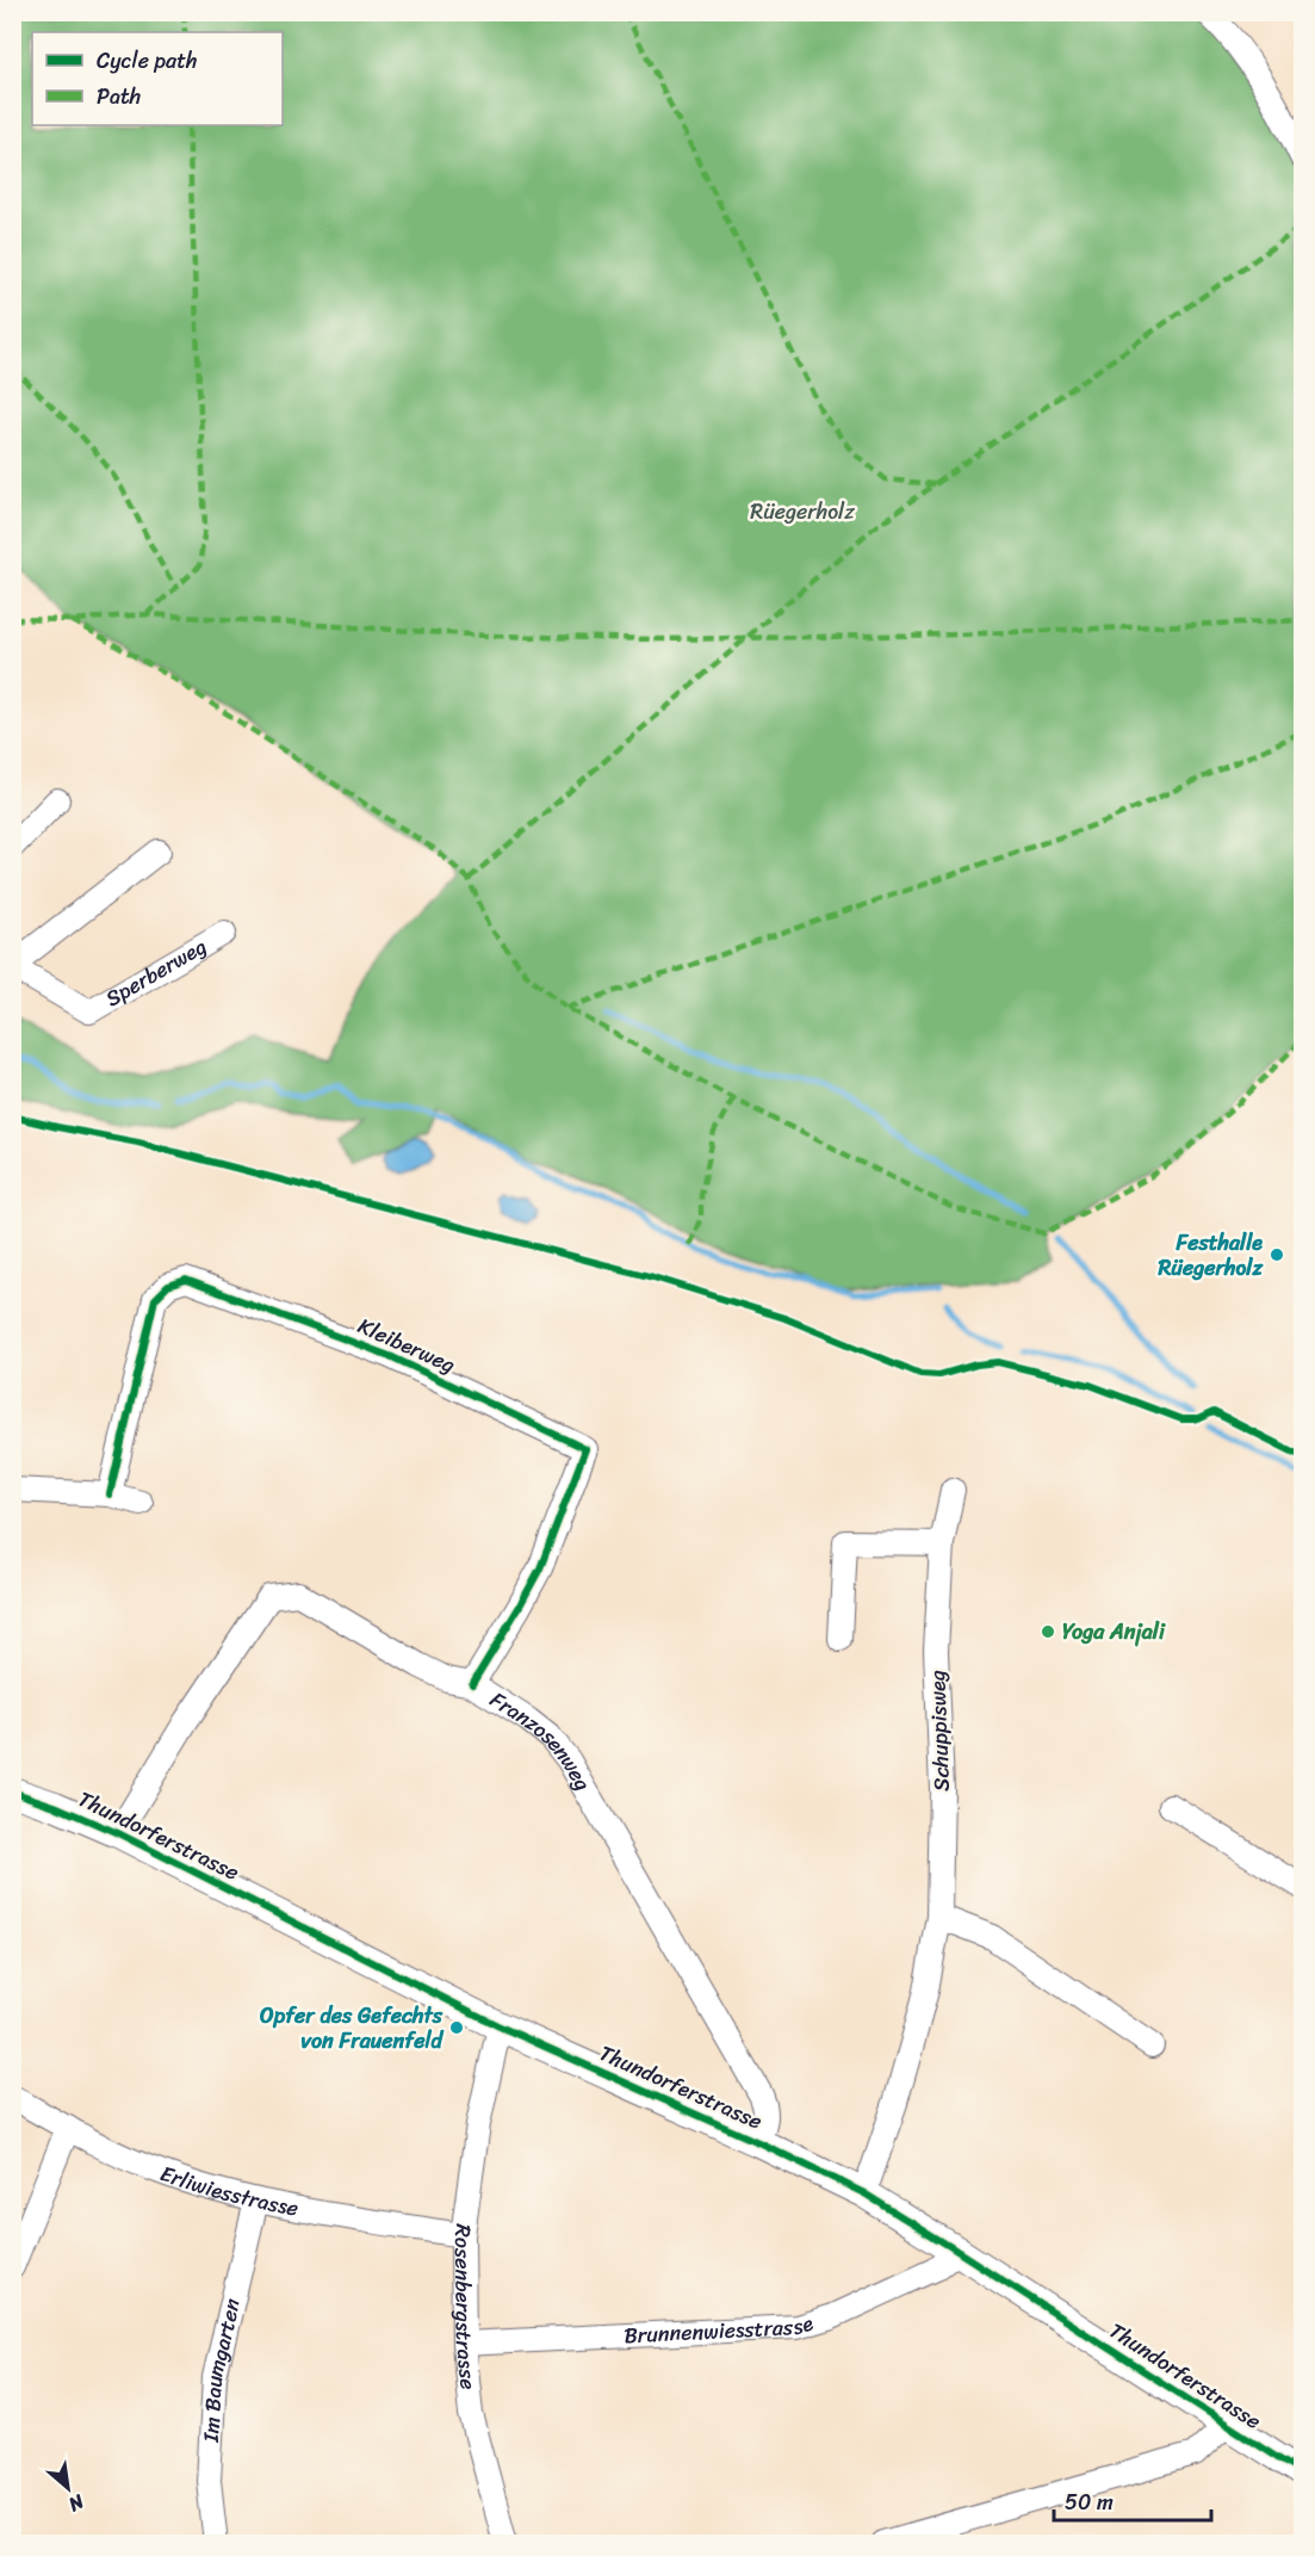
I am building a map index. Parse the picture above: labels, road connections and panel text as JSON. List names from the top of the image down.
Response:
{
  "streets": {
    "street": [
      "Sperberweg",
      "Kleiberweg",
      "Schuppisweg",
      "Franzosenweg",
      "Thundorferstrasse",
      "Erliwiesstrasse",
      "Rosenbergstrasse",
      "Brunnenwiesstrasse",
      "Im Baumgarten"
    ]
  },
  "crossings": [
    ["Kleiberweg", "Franzosenweg"],
    ["Schuppisweg", "Thundorferstrasse"],
    ["Franzosenweg", "Thundorferstrasse"],
    ["Thundorferstrasse", "Rosenbergstrasse"],
    ["Thundorferstrasse", "Brunnenwiesstrasse"],
    ["Erliwiesstrasse", "Rosenbergstrasse"],
    ["Erliwiesstrasse", "Im Baumgarten"],
    ["Rosenbergstrasse", "Brunnenwiesstrasse"]
  ],
  "parks": ["Rüegerholz"],
  "places": ["Festhalle Rüegerholz", "Yoga Anjali", "Opfer des Gefechts von Frauenfeld"],
  "legend": ["Cycle path", "Path"],
  "scale_bar": "50 m",
  "north": "bottom right"
}
